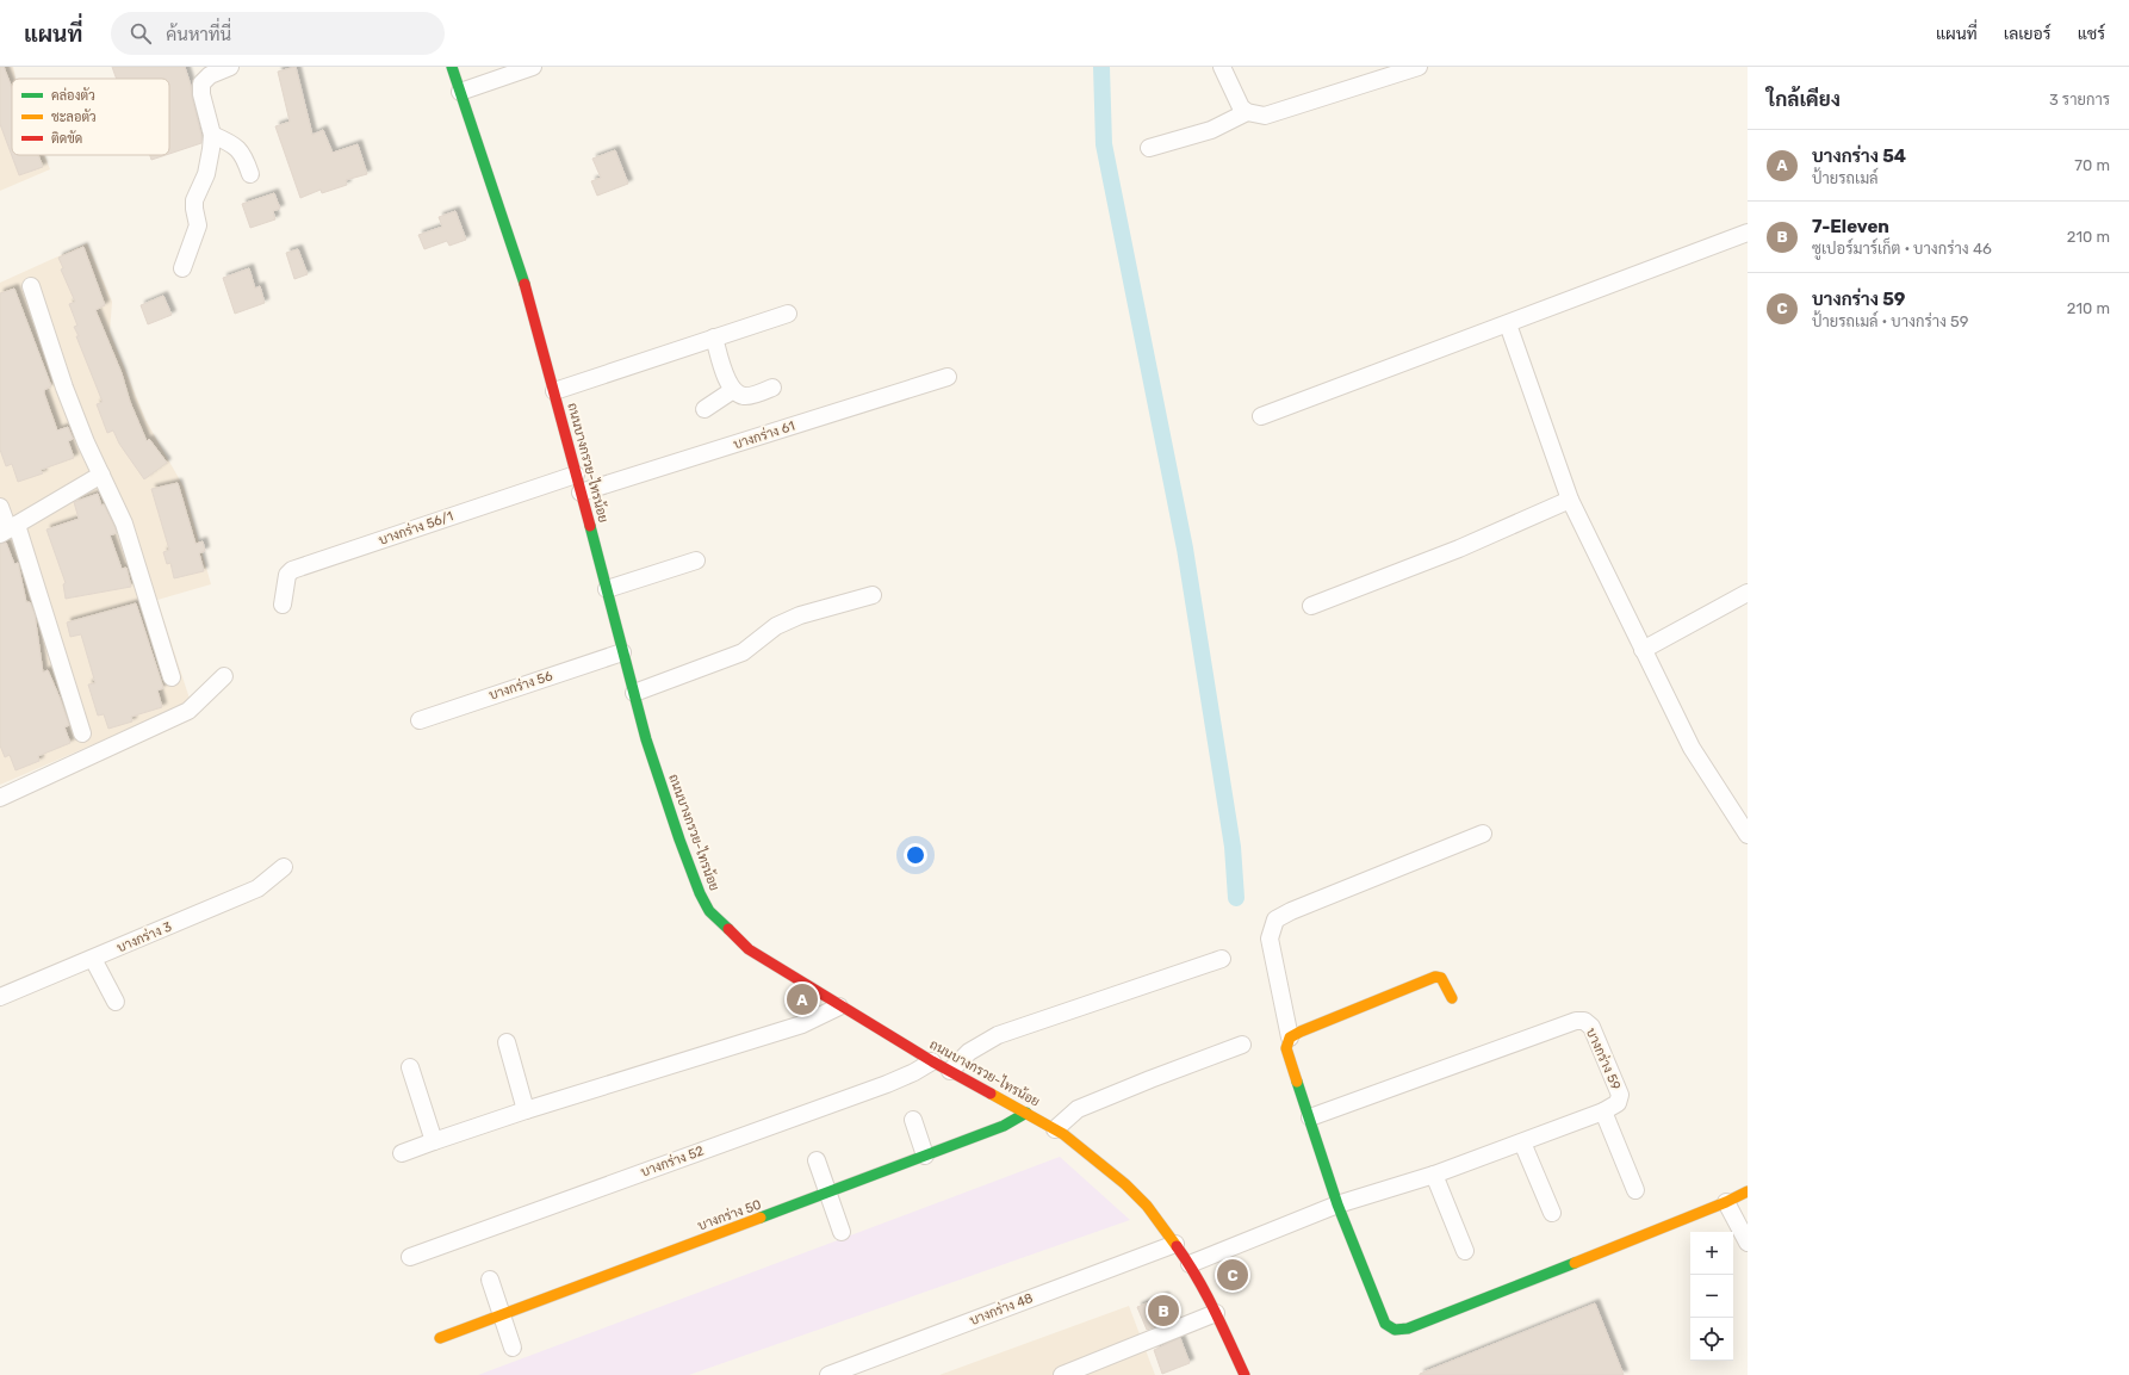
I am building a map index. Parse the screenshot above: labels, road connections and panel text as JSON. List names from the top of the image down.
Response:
{
  "streets": {
    "main road": ["ถนนบางกรวย-ไทรน้อย", "บางกร่าง 50"],
    "street": [
      "บางกร่าง 61",
      "บางกร่าง 56/1",
      "บางกร่าง 56",
      "บางกร่าง 3",
      "บางกร่าง 59",
      "บางกร่าง 52",
      "บางกร่าง 48"
    ]
  },
  "crossings": [
    ["บางกร่าง 61", "ถนนบางกรวย-ไทรน้อย"],
    ["ถนนบางกรวย-ไทรน้อย", "บางกร่าง 56/1"],
    ["ถนนบางกรวย-ไทรน้อย", "บางกร่าง 56"],
    ["ถนนบางกรวย-ไทรน้อย", "บางกร่าง 59"],
    ["ถนนบางกรวย-ไทรน้อย", "บางกร่าง 52"],
    ["ถนนบางกรวย-ไทรน้อย", "บางกร่าง 50"],
    ["ถนนบางกรวย-ไทรน้อย", "บางกร่าง 48"]
  ],
  "legend": ["คล่องตัว", "ชะลอตัว", "ติดขัด"],
  "page": {
    "header": "แผนที่",
    "search": "ค้นหาที่นี่",
    "nav": ["แผนที่", "เลเยอร์", "แชร์"],
    "heading": ["ใกล้เคียง", "3 รายการ"],
    "list": [
      {
        "mark": "A",
        "name": "บางกร่าง 54",
        "note": "ป้ายรถเมล์",
        "value": "70 m"
      },
      {
        "mark": "B",
        "name": "7-Eleven",
        "note": "ซูเปอร์มาร์เก็ต · บางกร่าง 46",
        "value": "210 m"
      },
      {
        "mark": "C",
        "name": "บางกร่าง 59",
        "note": "ป้ายรถเมล์ · บางกร่าง 59",
        "value": "210 m"
      }
    ],
    "pins": ["A", "C", "B"],
    "map_buttons": ["+", "−"]
  }
}
